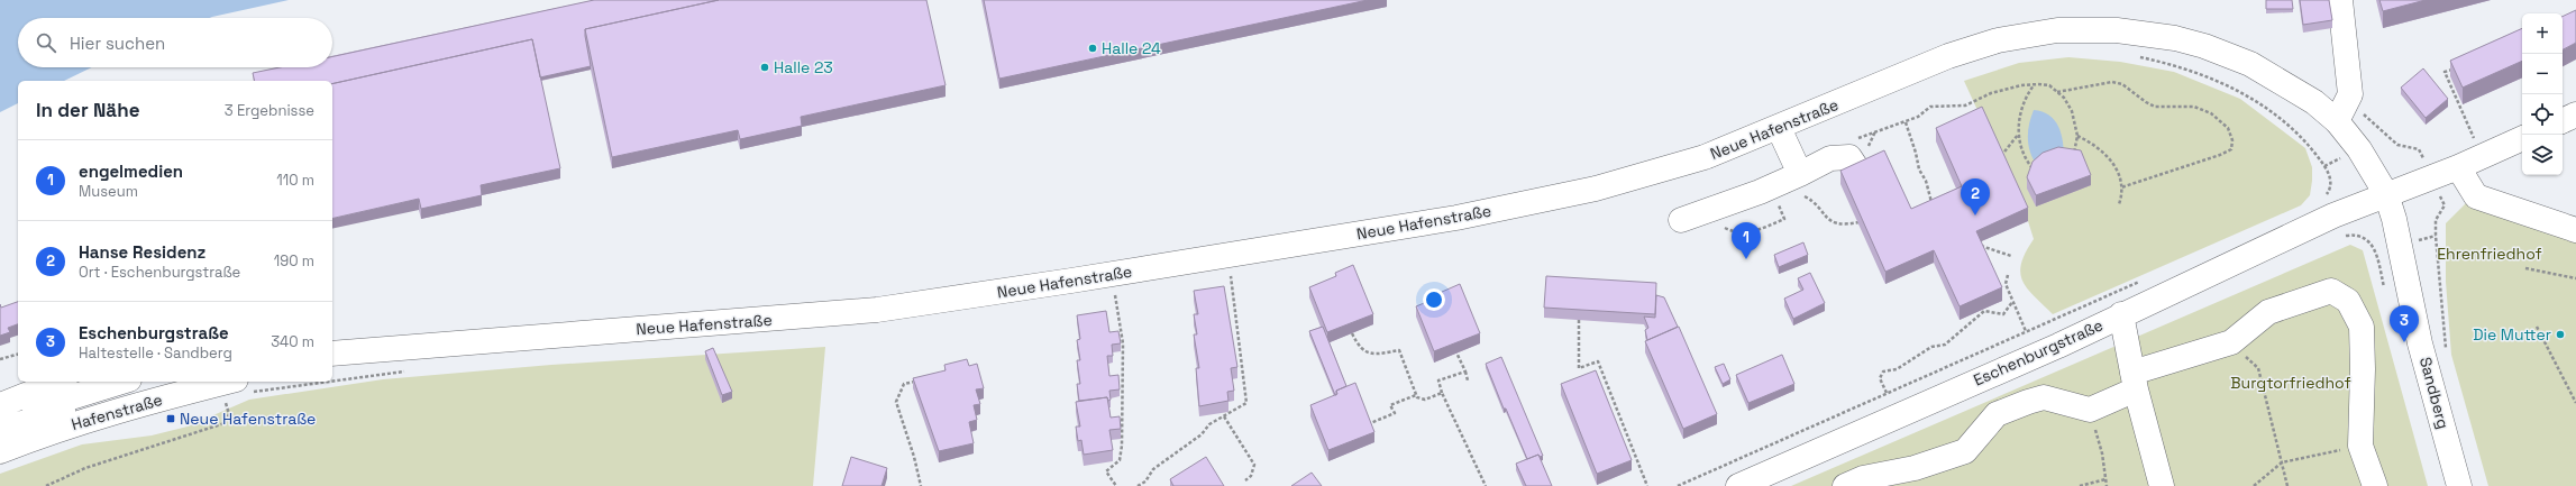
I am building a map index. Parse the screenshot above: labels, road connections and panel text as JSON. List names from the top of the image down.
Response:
{
  "streets": {
    "main road": [
      "Neue Hafenstraße",
      "Eschenburgstraße",
      "Sandberg",
      "Hafenstraße"
    ]
  },
  "crossings": [
    ["Neue Hafenstraße", "Eschenburgstraße"],
    ["Neue Hafenstraße", "Sandberg"],
    ["Eschenburgstraße", "Sandberg"]
  ],
  "parks": ["Ehrenfriedhof", "Burgtorfriedhof"],
  "places": {
    "other": ["Halle 24", "Halle 23", "Die Mutter"],
    "transit": ["Neue Hafenstraße"]
  },
  "page": {
    "map_buttons": ["+", "−"],
    "search": "Hier suchen",
    "heading": ["In der Nähe", "3 Ergebnisse"],
    "list": [
      {
        "mark": "1",
        "name": "engelmedien",
        "note": "Museum",
        "value": "110 m"
      },
      {
        "mark": "2",
        "name": "Hanse Residenz",
        "note": "Ort · Eschenburgstraße",
        "value": "190 m"
      },
      {
        "mark": "3",
        "name": "Eschenburgstraße",
        "note": "Haltestelle · Sandberg",
        "value": "340 m"
      }
    ],
    "pins": ["2", "1", "3"]
  }
}
